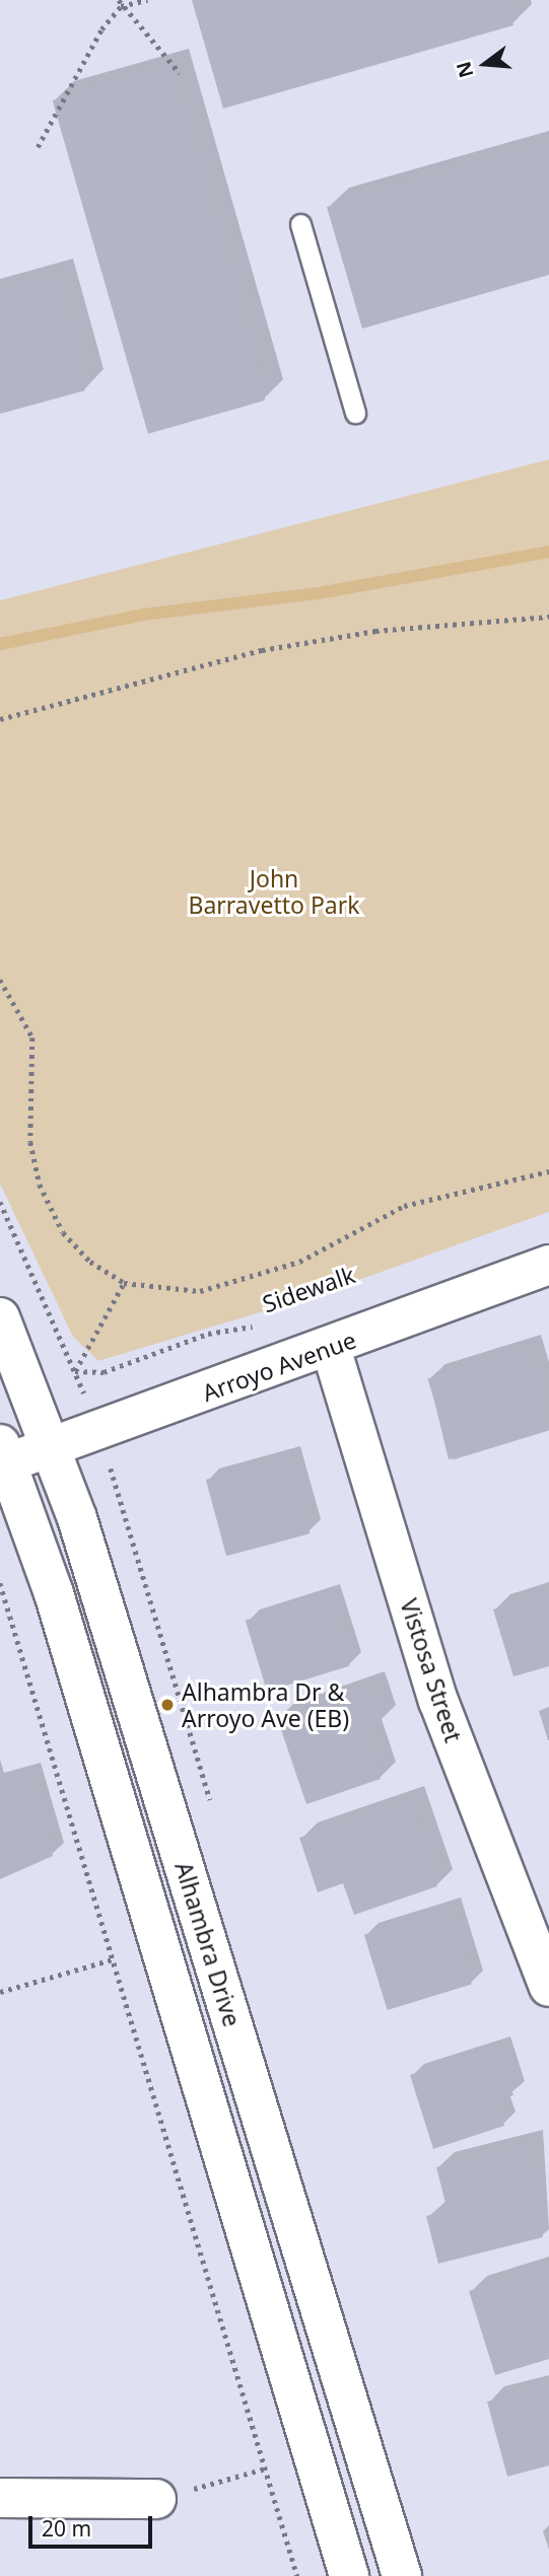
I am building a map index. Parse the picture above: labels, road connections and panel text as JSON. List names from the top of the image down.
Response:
{
  "streets": {
    "main road": ["Arroyo Avenue", "Vistosa Street", "Alhambra Drive"],
    "path": ["Sidewalk"]
  },
  "crossings": [
    ["Arroyo Avenue", "Vistosa Street"],
    ["Arroyo Avenue", "Alhambra Drive"]
  ],
  "parks": ["John Barravetto Park"],
  "places": ["Alhambra Dr & Arroyo Ave (EB)"],
  "scale_bar": "20 m",
  "north": "left"
}
